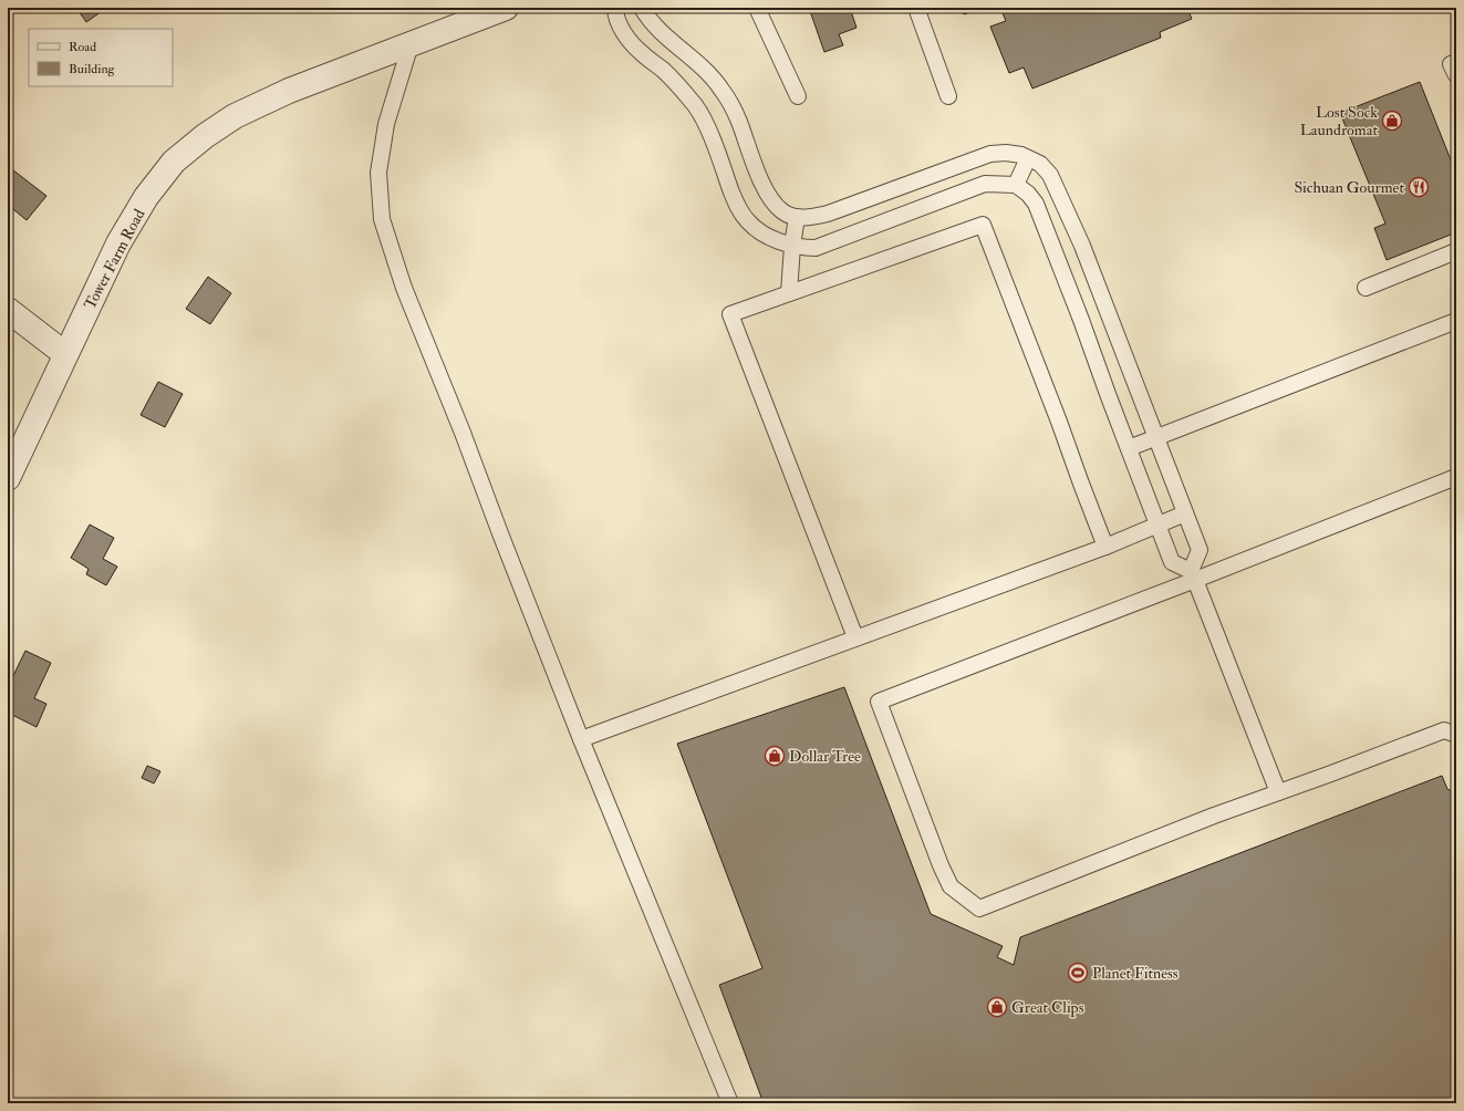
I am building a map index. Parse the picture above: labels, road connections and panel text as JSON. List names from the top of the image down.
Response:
{
  "streets": {
    "street": ["Tower Farm Road"]
  },
  "places": {
    "shop": ["Lost Sock Laundromat", "Dollar Tree", "Great Clips"],
    "restaurant": ["Sichuan Gourmet"],
    "sports": ["Planet Fitness"]
  },
  "legend": ["Road", "Building"]
}
